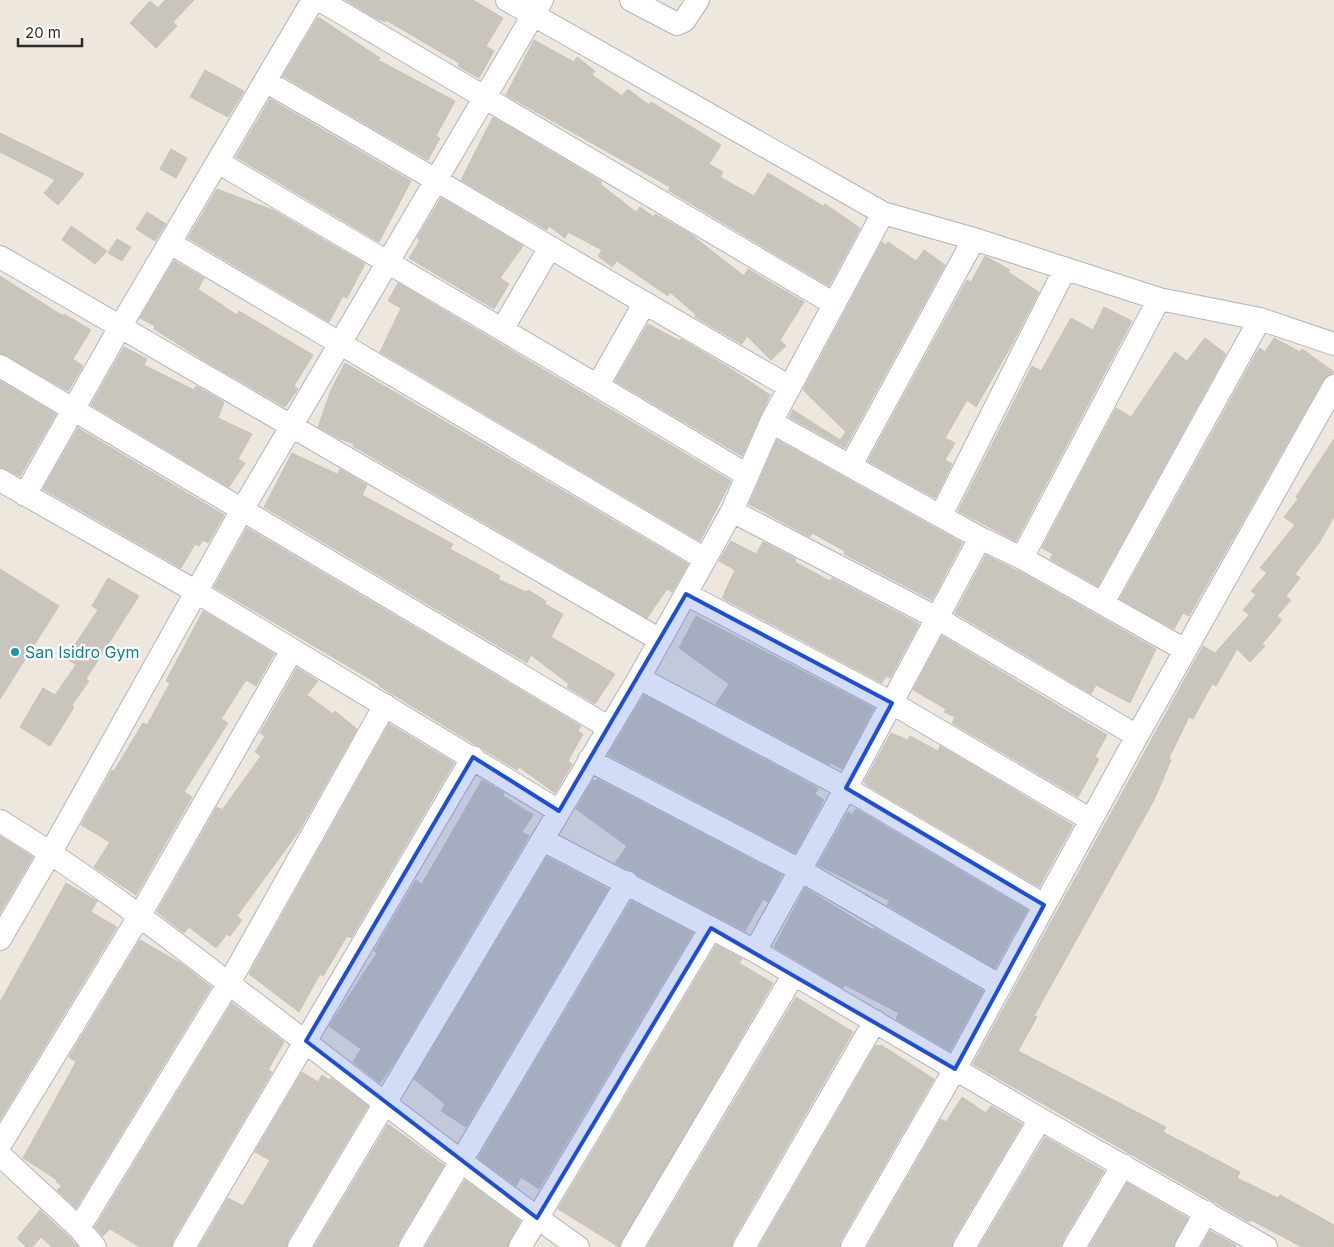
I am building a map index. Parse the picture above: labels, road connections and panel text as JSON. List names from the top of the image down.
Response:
{
  "places": ["San Isidro Gym"],
  "scale_bar": "20 m"
}
